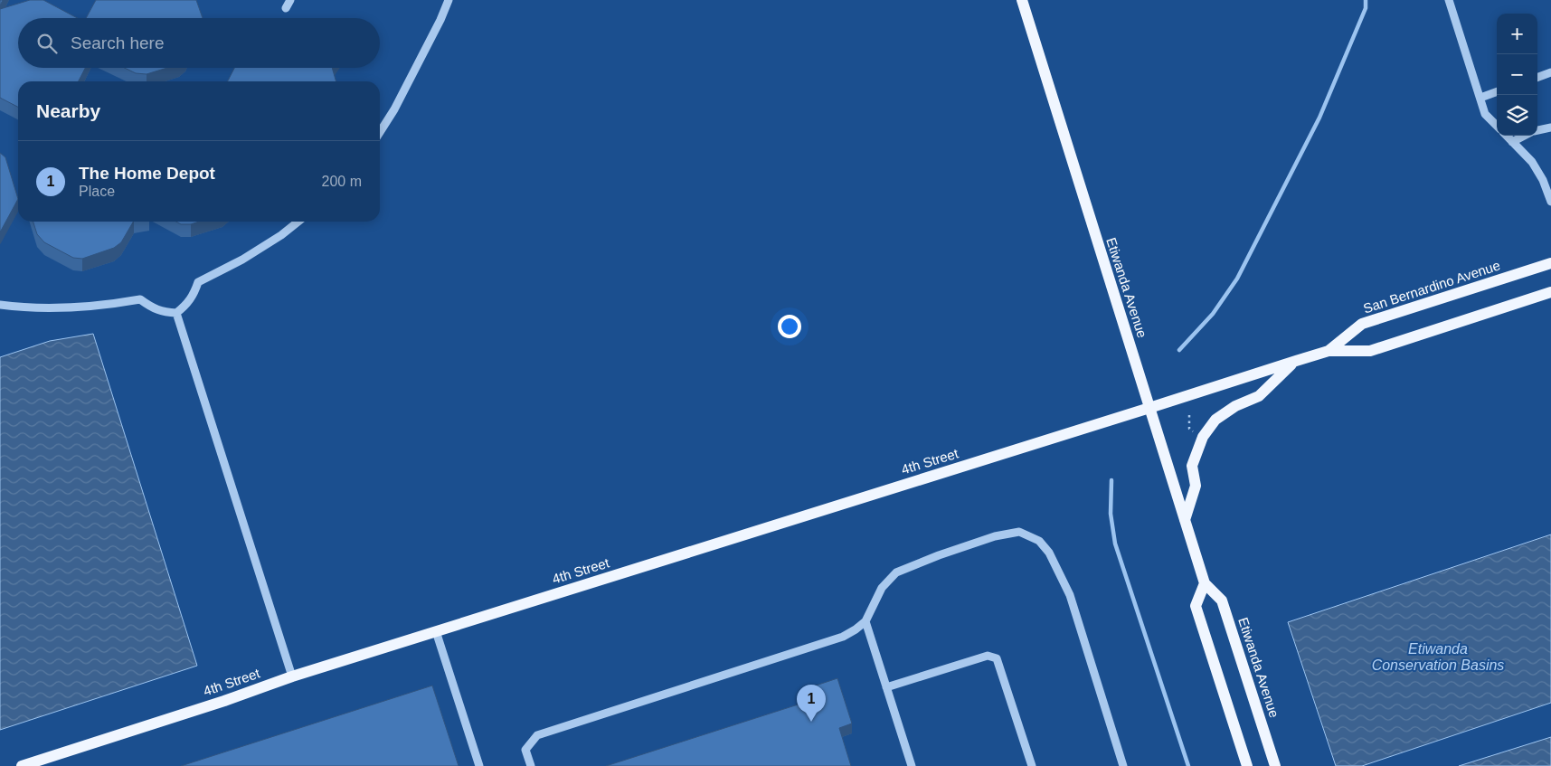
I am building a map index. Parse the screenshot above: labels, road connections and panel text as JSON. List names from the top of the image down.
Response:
{
  "streets": {
    "main road": ["San Bernardino Avenue", "Etiwanda Avenue", "4th Street"]
  },
  "crossings": [
    ["San Bernardino Avenue", "Etiwanda Avenue"],
    ["San Bernardino Avenue", "4th Street"],
    ["Etiwanda Avenue", "4th Street"]
  ],
  "water": ["Etiwanda Conservation Basins"],
  "page": {
    "map_buttons": ["+", "−"],
    "search": "Search here",
    "heading": "Nearby",
    "list": [
      {
        "mark": "1",
        "name": "The Home Depot",
        "note": "Place",
        "value": "200 m"
      }
    ],
    "pins": "1"
  }
}
